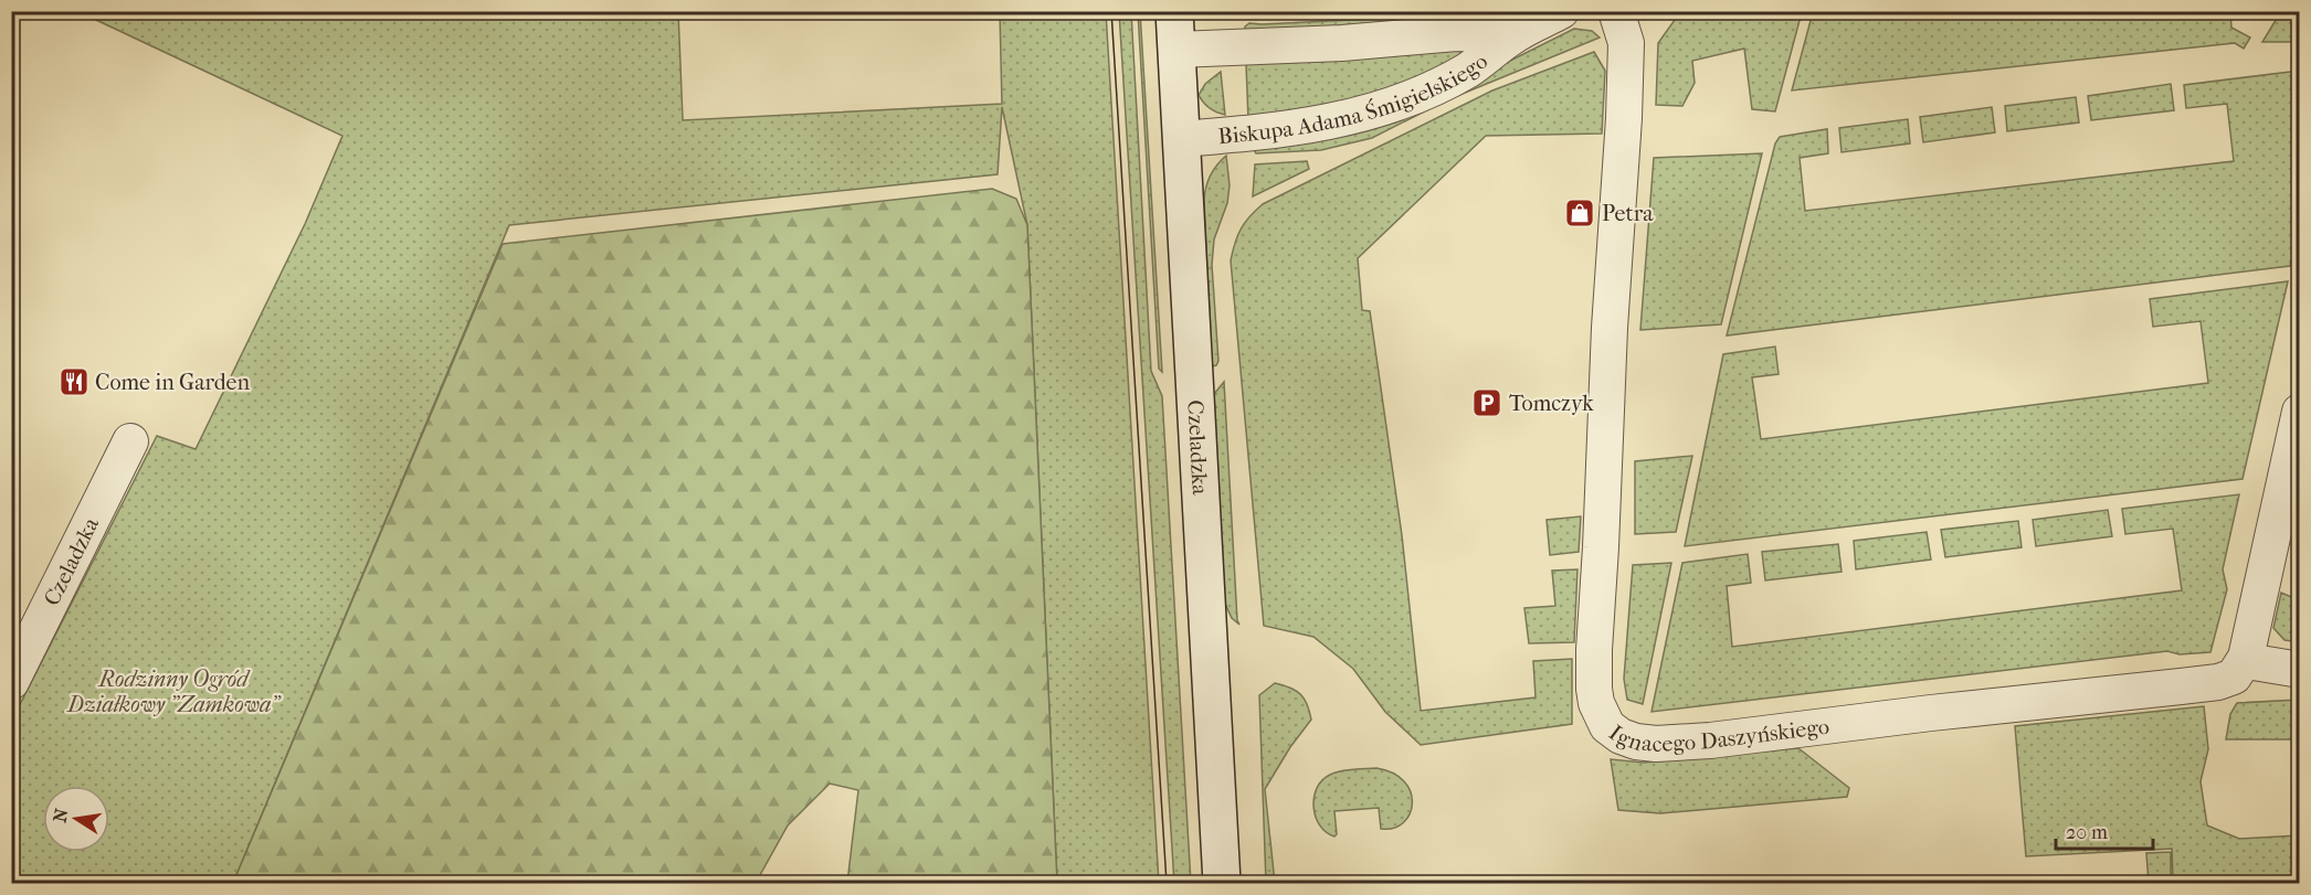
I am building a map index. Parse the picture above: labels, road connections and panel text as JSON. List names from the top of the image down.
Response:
{
  "streets": {
    "main road": ["Czeladzka"],
    "street": ["Biskupa Adama Śmigielskiego", "Ignacego Daszyńskiego"]
  },
  "crossings": [
    ["Biskupa Adama Śmigielskiego", "Czeladzka"]
  ],
  "parks": ["Rodzinny Ogród Działkowy \"Zamkowa\""],
  "places": {
    "shop": ["Petra"],
    "restaurant": ["Come in Garden"],
    "parking": ["Tomczyk"]
  },
  "scale_bar": "20 m",
  "north": "left"
}
